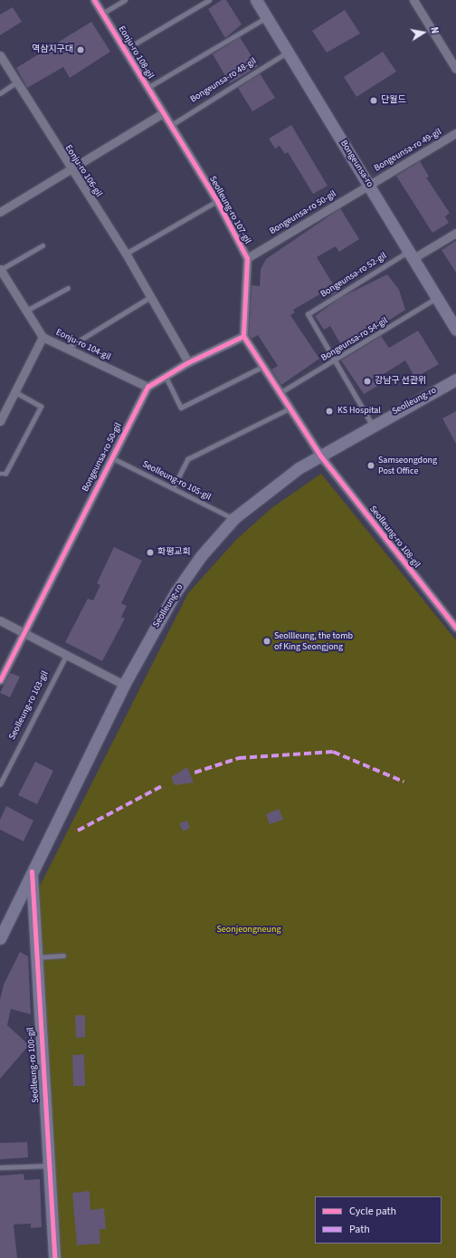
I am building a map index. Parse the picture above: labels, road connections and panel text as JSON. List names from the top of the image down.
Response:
{
  "streets": {
    "main road": ["Bongeunsa-ro", "Seolleung-ro", "Seolleung-ro 100-gil"],
    "street": [
      "Eonju-ro 108-gil",
      "Bongeunsa-ro 49-gil",
      "Eonju-ro 106-gil",
      "Seolleung-ro 107-gil",
      "Bongeunsa-ro 50-gil",
      "Eonju-ro 104-gil",
      "Seolleung-ro 108-gil"
    ],
    "lane": [
      "Bongeunsa-ro 48-gil",
      "Bongeunsa-ro 52-gil",
      "Bongeunsa-ro 54-gil",
      "Seolleung-ro 105-gil",
      "Seolleung-ro 103-gil"
    ]
  },
  "crossings": [
    ["Eonju-ro 108-gil", "Bongeunsa-ro"],
    ["Eonju-ro 108-gil", "Seolleung-ro 107-gil"],
    ["Bongeunsa-ro 48-gil", "Bongeunsa-ro"],
    ["Bongeunsa-ro 48-gil", "Seolleung-ro 107-gil"],
    ["Bongeunsa-ro 49-gil", "Bongeunsa-ro"],
    ["Bongeunsa-ro 49-gil", "Bongeunsa-ro 50-gil"],
    ["Bongeunsa-ro", "Bongeunsa-ro 50-gil"],
    ["Bongeunsa-ro", "Bongeunsa-ro 52-gil"],
    ["Bongeunsa-ro", "Bongeunsa-ro 54-gil"],
    ["Eonju-ro 106-gil", "Seolleung-ro 107-gil"],
    ["Seolleung-ro 107-gil", "Bongeunsa-ro 50-gil"],
    ["Bongeunsa-ro 50-gil", "Eonju-ro 104-gil"],
    ["Bongeunsa-ro 50-gil", "Seolleung-ro 105-gil"],
    ["Bongeunsa-ro 52-gil", "Bongeunsa-ro 54-gil"],
    ["Seolleung-ro", "Seolleung-ro 105-gil"],
    ["Seolleung-ro", "Seolleung-ro 108-gil"],
    ["Seolleung-ro", "Seolleung-ro 100-gil"]
  ],
  "parks": ["Seonjeongneung"],
  "places": [
    "역삼지구대",
    "단월드",
    "강남구 선관위",
    "KS Hospital",
    "Samseongdong Post Office",
    "화평교회",
    "Seollleung, the tomb of King Seongjong"
  ],
  "legend": ["Cycle path", "Path"],
  "north": "right"
}
